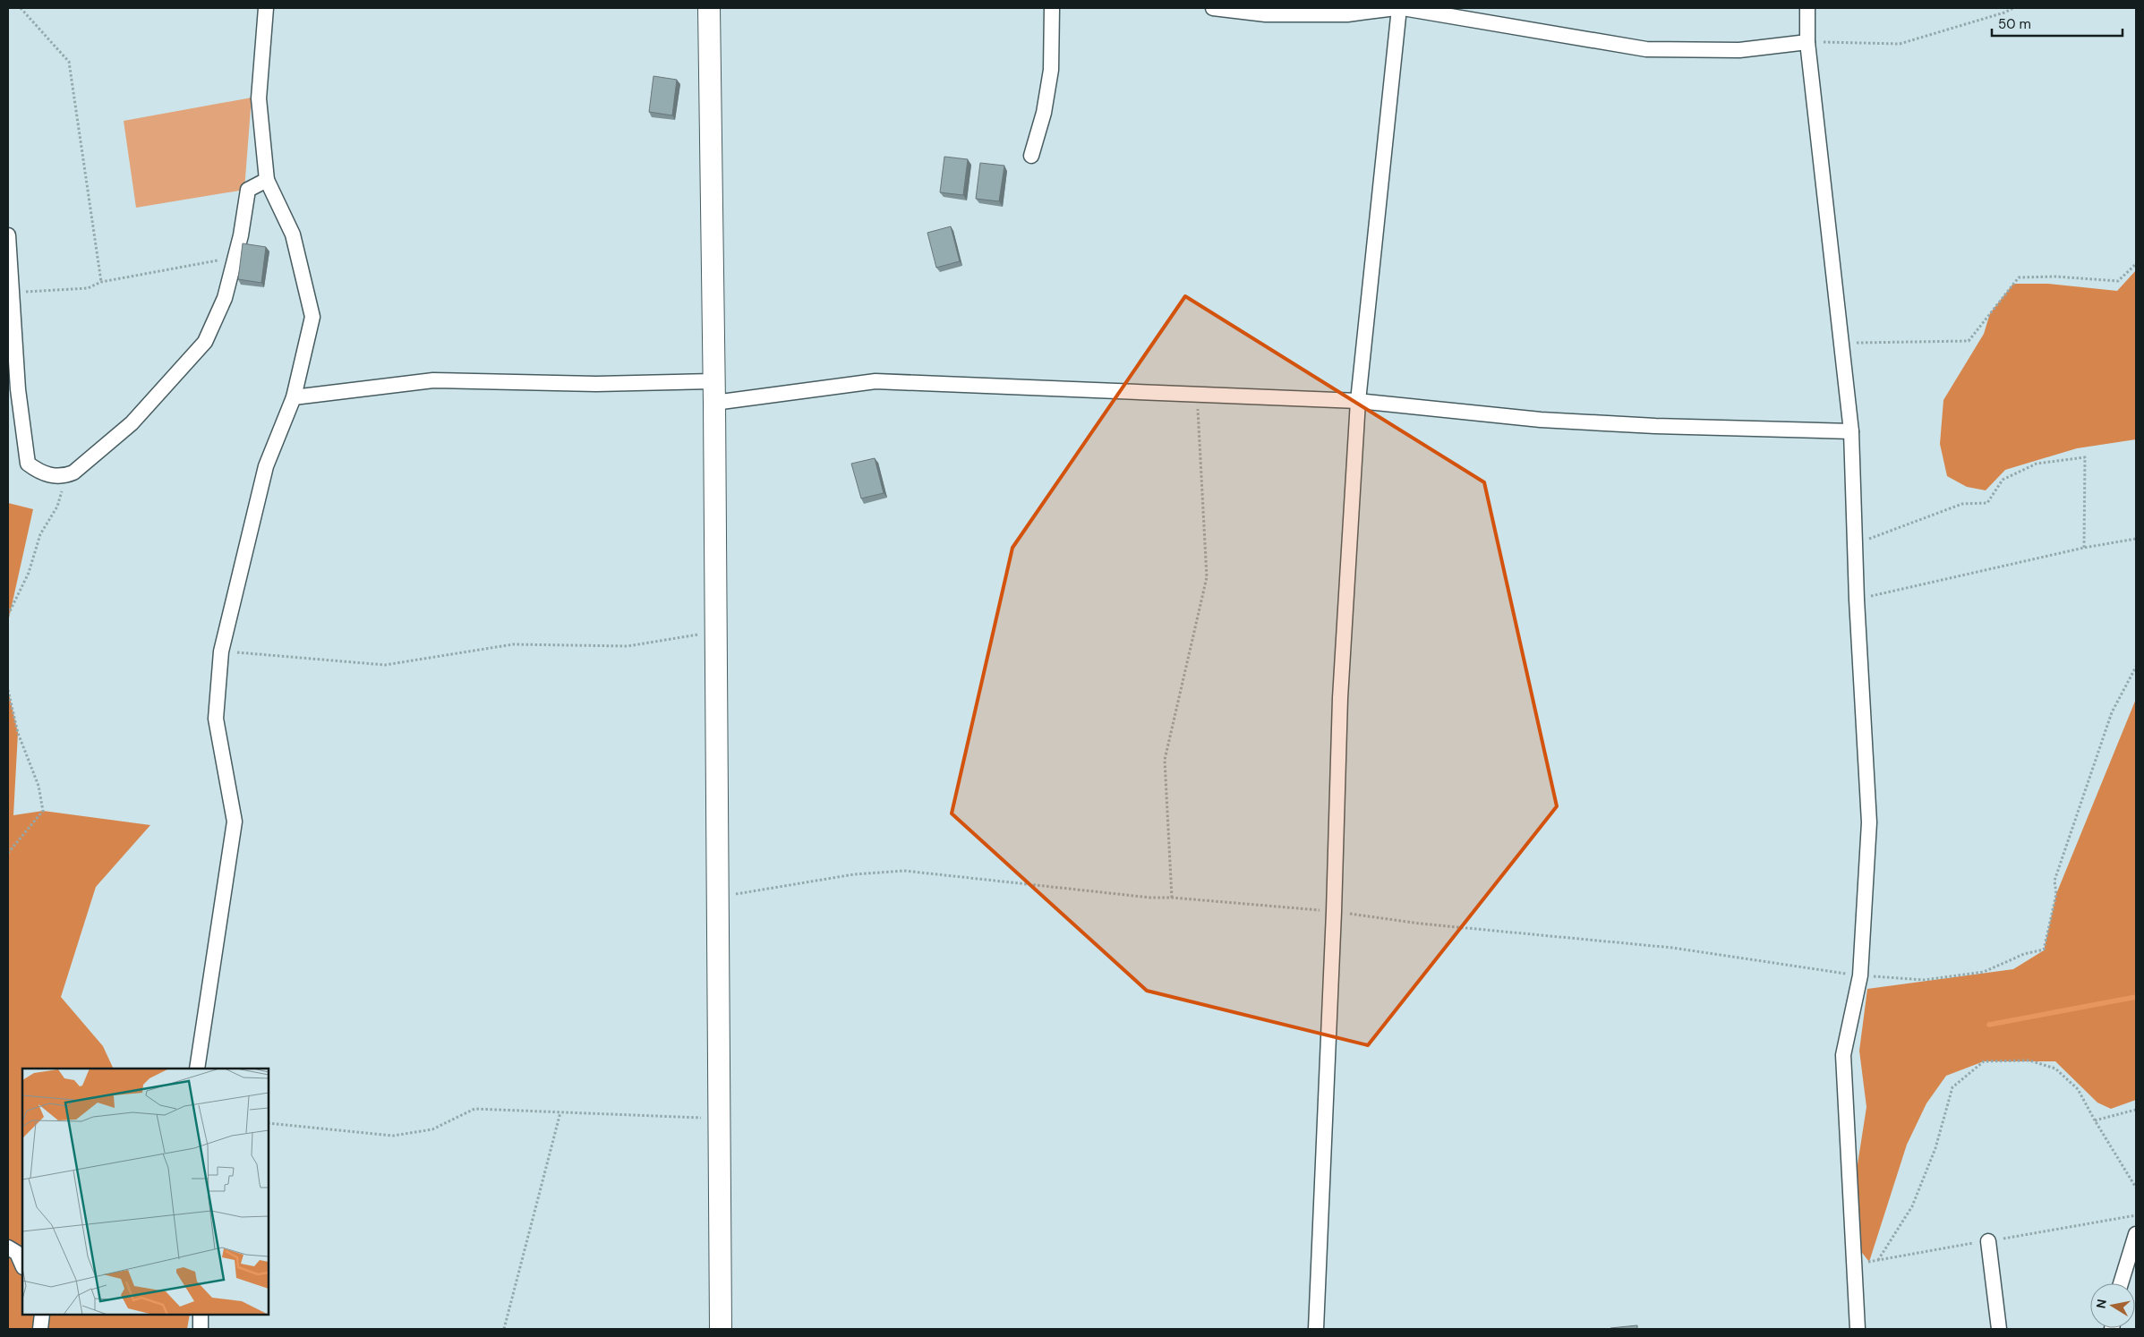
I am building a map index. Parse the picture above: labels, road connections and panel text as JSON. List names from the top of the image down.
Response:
{
  "scale_bar": "50 m",
  "north": "left"
}
